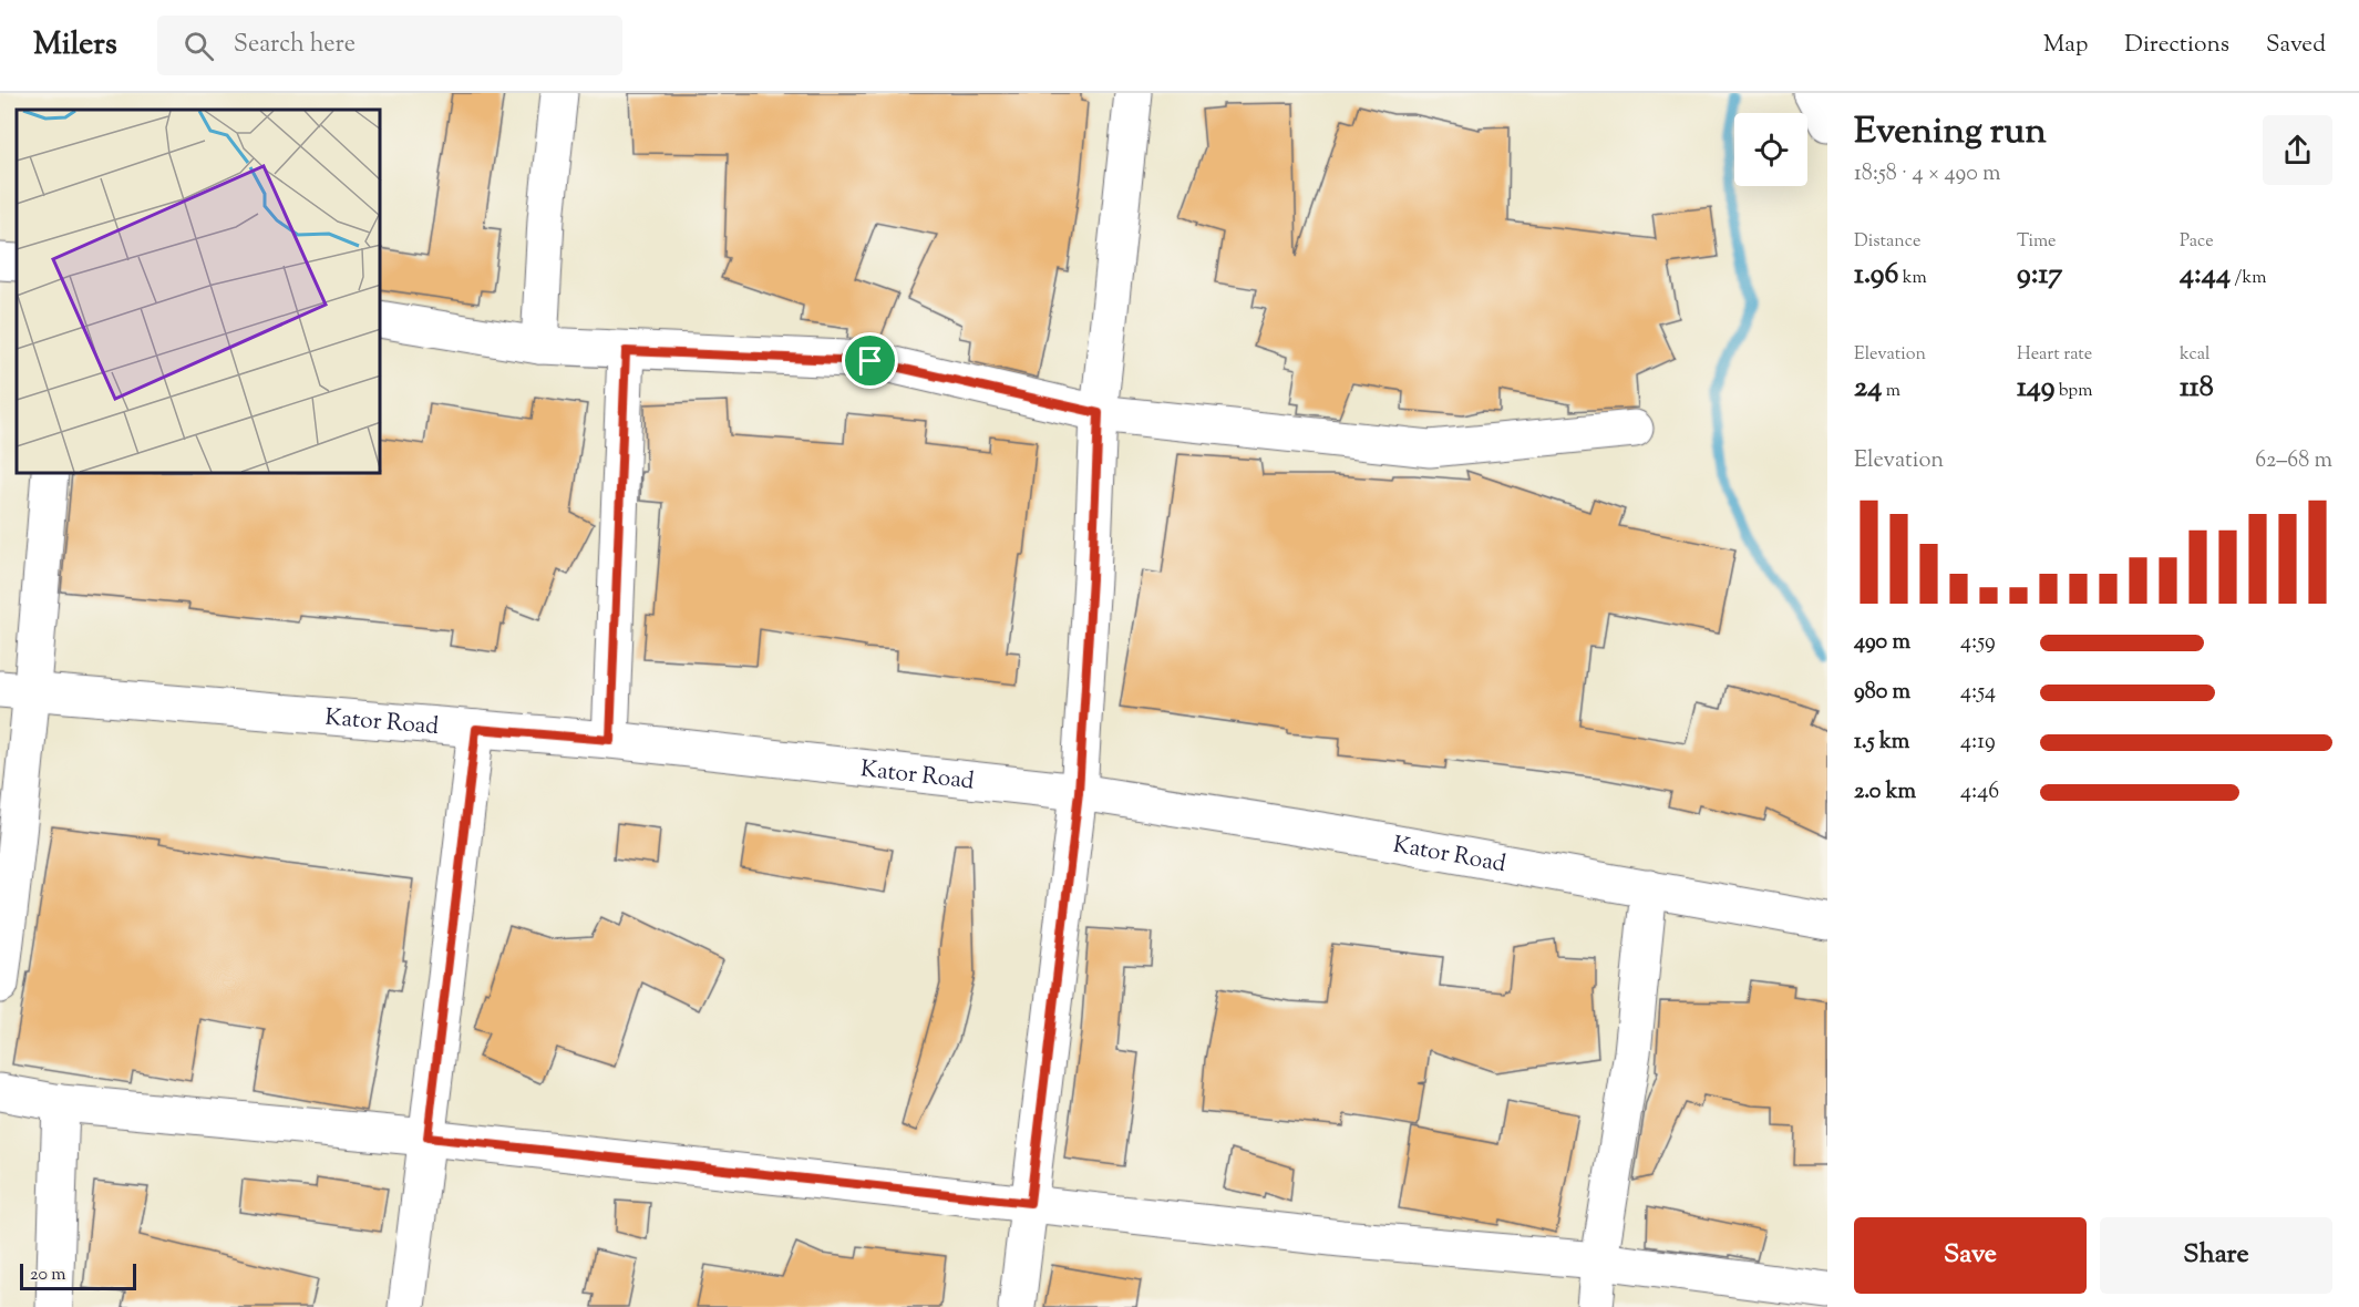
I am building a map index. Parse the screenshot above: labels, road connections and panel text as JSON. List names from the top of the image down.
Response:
{
  "streets": {
    "street": ["Kator Road"]
  },
  "scale_bar": "20 m",
  "page": {
    "header": "Milers",
    "search": "Search here",
    "nav": ["Map", "Directions", "Saved"],
    "heading": ["Evening run", "18:58 · 4 × 490 m"],
    "stats": [
      ["Distance", "1.96 km"],
      ["Time", "9:17"],
      ["Pace", "4:44 /km"],
      ["Elevation", "24 m"],
      ["Heart rate", "149 bpm"],
      ["kcal", "118"]
    ],
    "chart": ["Elevation", "62–68 m"],
    "list": [
      {
        "name": "490 m",
        "note": "4:59"
      },
      {
        "name": "980 m",
        "note": "4:54"
      },
      {
        "name": "1.5 km",
        "note": "4:19"
      },
      {
        "name": "2.0 km",
        "note": "4:46"
      }
    ],
    "buttons": ["Save", "Share"],
    "scale": "20 m"
  }
}
